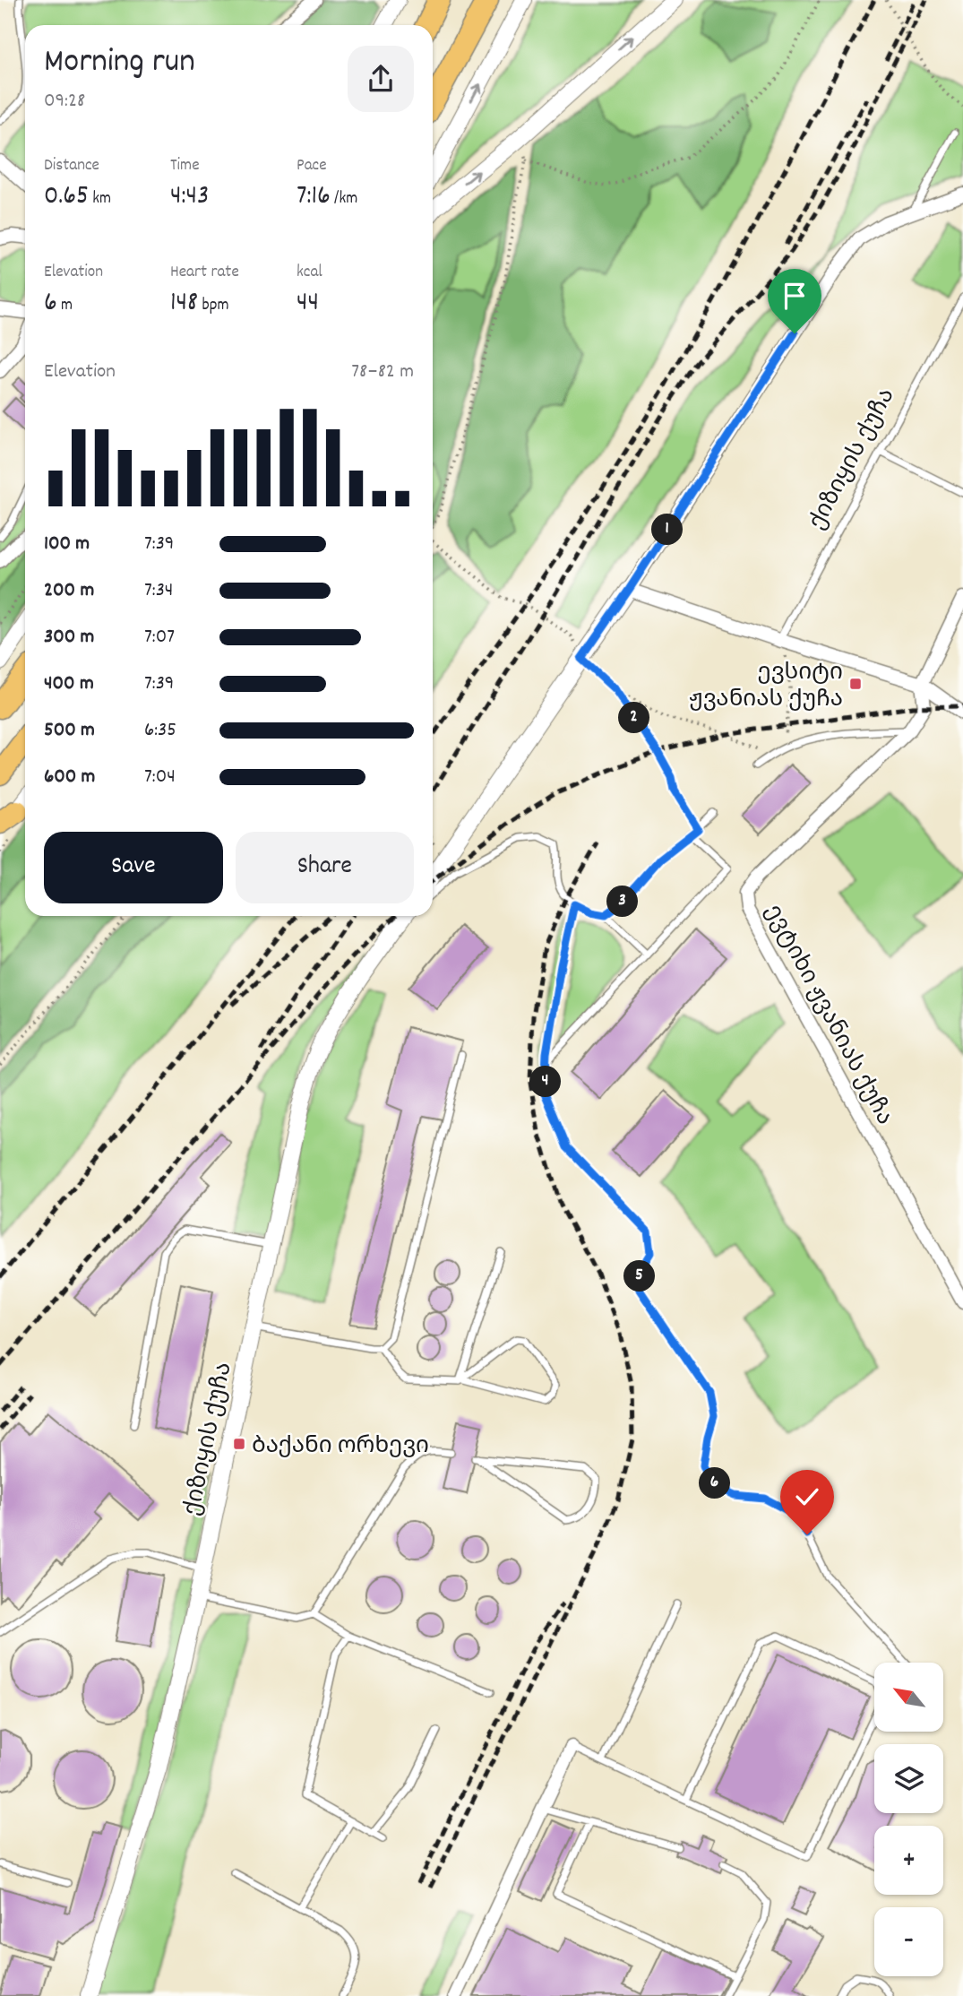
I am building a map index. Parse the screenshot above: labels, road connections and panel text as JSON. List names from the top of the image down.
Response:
{
  "streets": {
    "street": ["ქიზიყის ქუჩა", "ევტიხი ჟვანიას ქუჩა"]
  },
  "places": {
    "transit": ["ევსიტი ჟვანიას ქუჩა", "ბაქანი ორხევი"]
  },
  "north": "top left",
  "page": {
    "heading": ["Morning run", "09:28"],
    "stats": [
      ["Distance", "0.65 km"],
      ["Time", "4:43"],
      ["Pace", "7:16 /km"],
      ["Elevation", "6 m"],
      ["Heart rate", "148 bpm"],
      ["kcal", "44"]
    ],
    "chart": ["Elevation", "78–82 m"],
    "pins": [
      "1",
      "2",
      "3",
      "4",
      "5",
      "6"
    ],
    "list": [
      {
        "name": "100 m",
        "note": "7:39"
      },
      {
        "name": "200 m",
        "note": "7:34"
      },
      {
        "name": "300 m",
        "note": "7:07"
      },
      {
        "name": "400 m",
        "note": "7:39"
      },
      {
        "name": "500 m",
        "note": "6:35"
      },
      {
        "name": "600 m",
        "note": "7:04"
      }
    ],
    "buttons": ["Save", "Share"],
    "map_buttons": ["+", "−"]
  }
}
